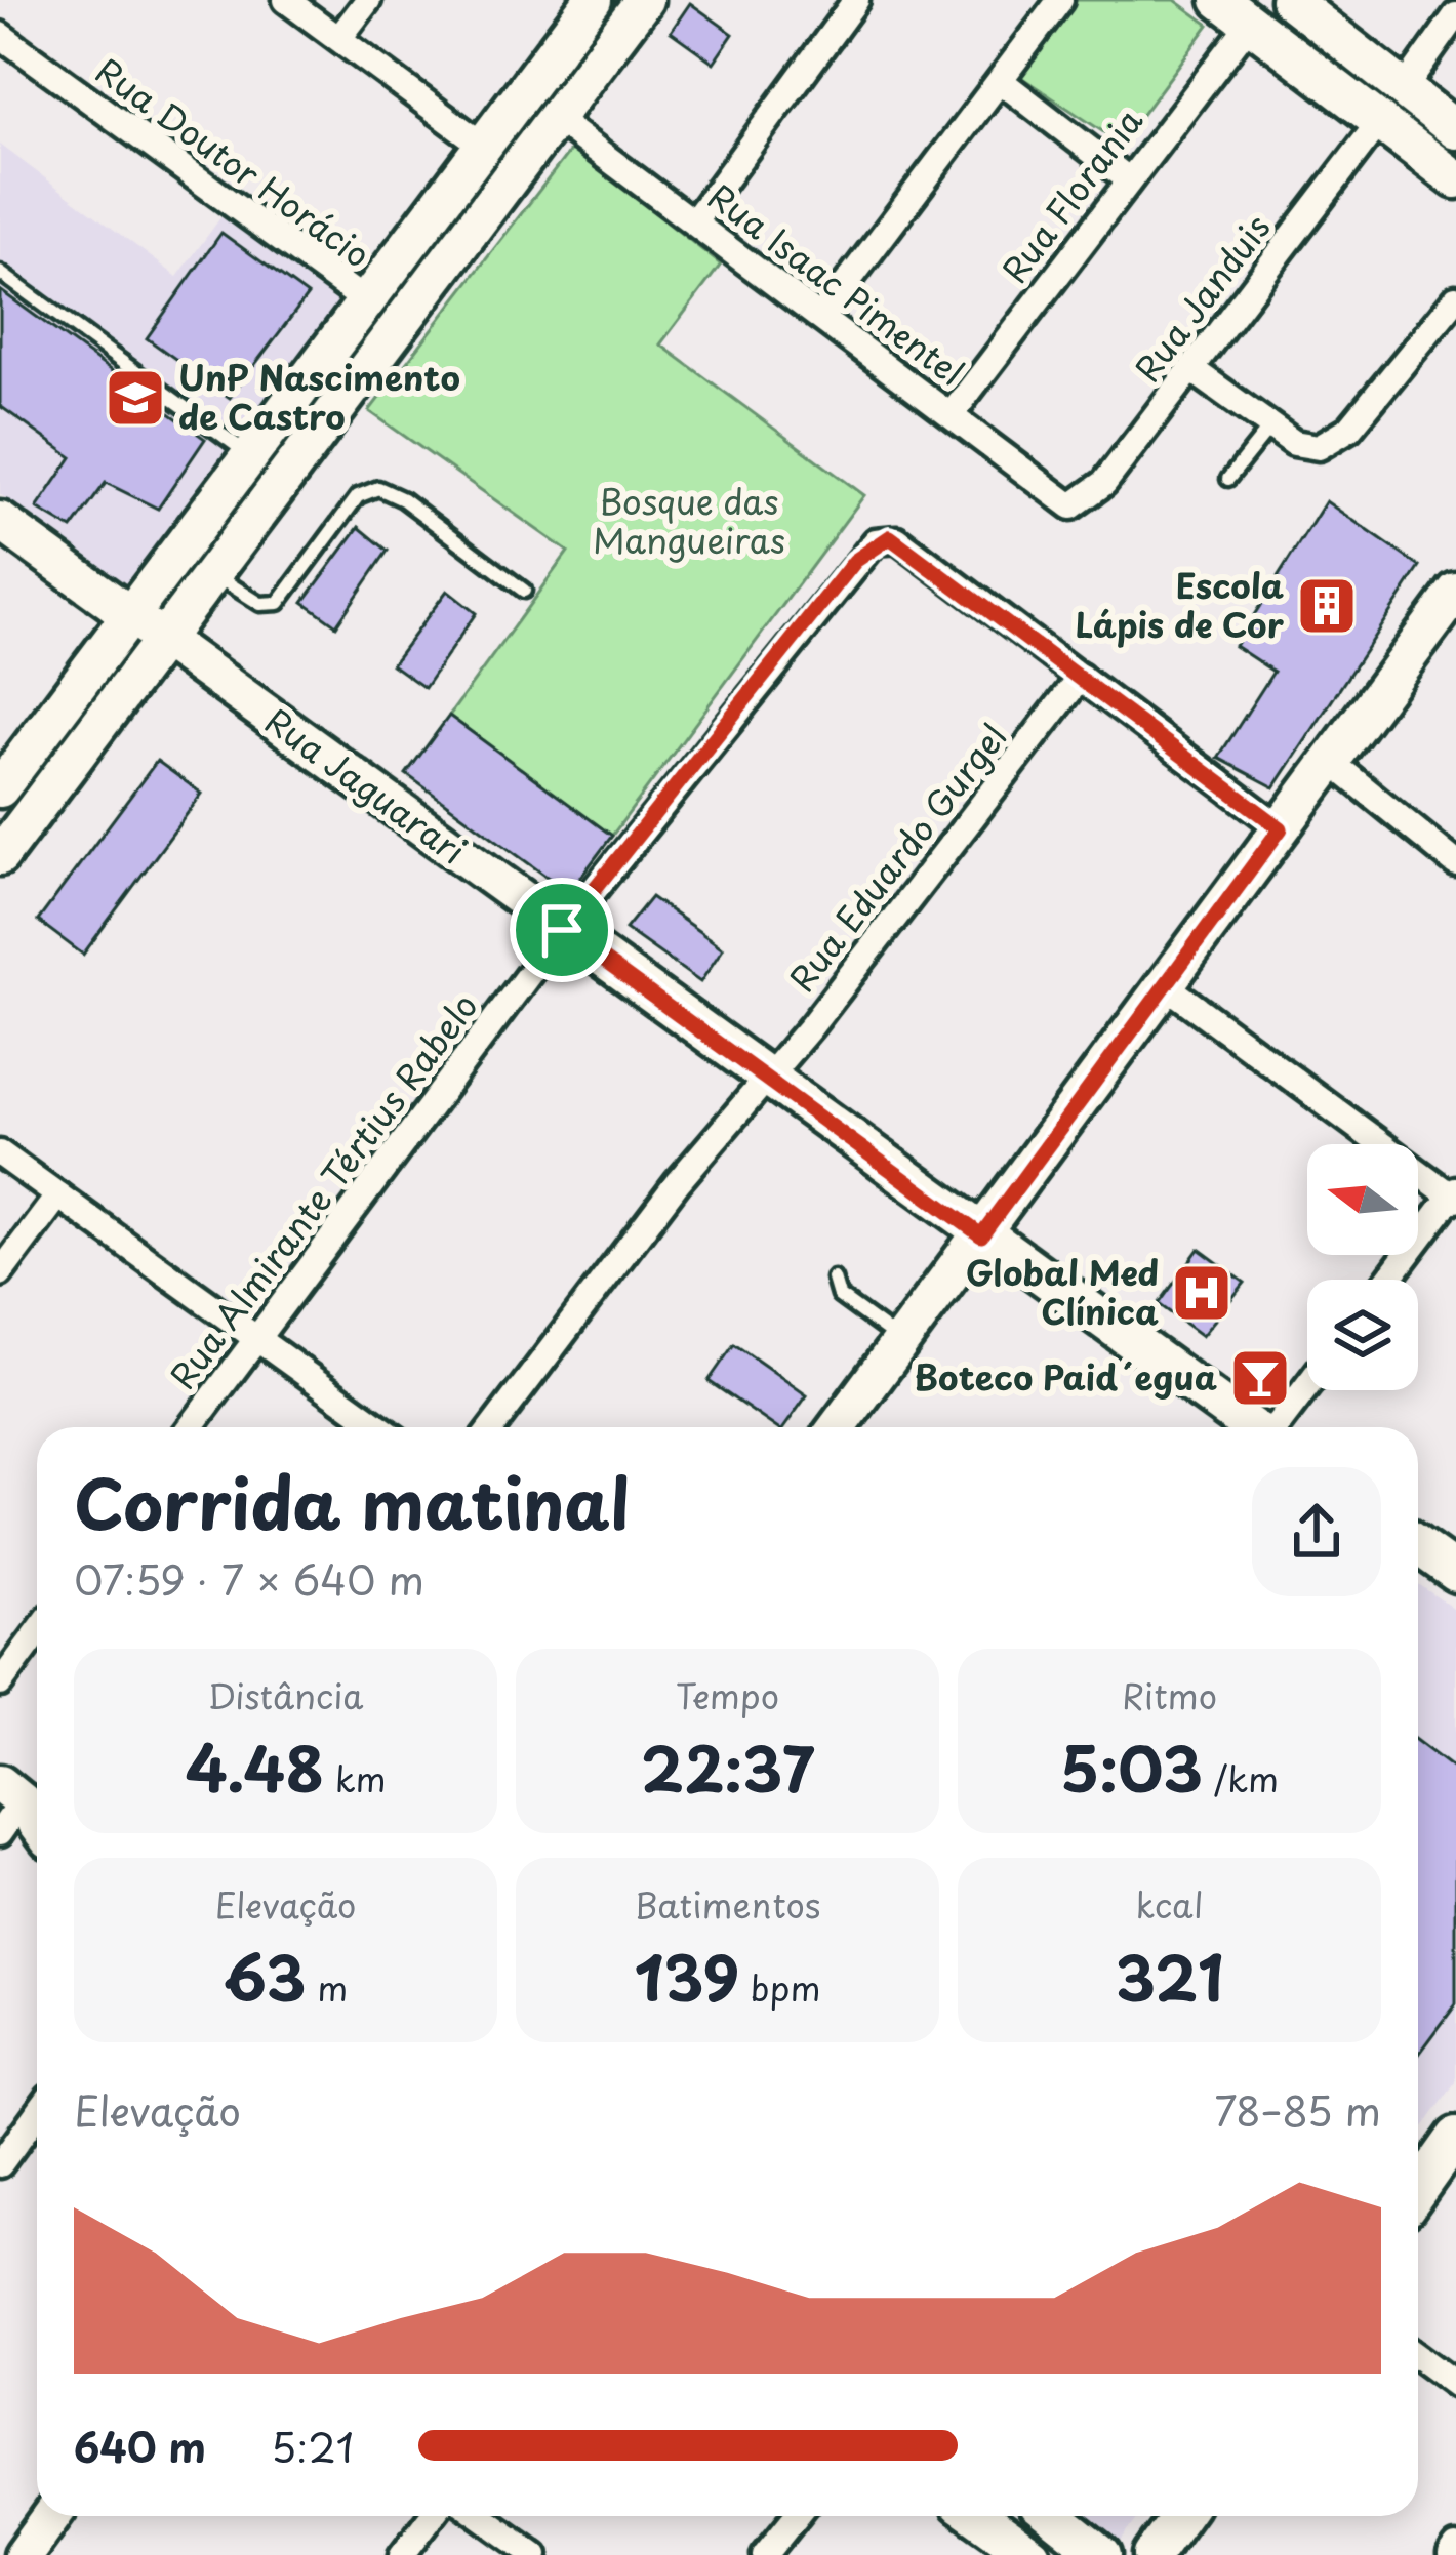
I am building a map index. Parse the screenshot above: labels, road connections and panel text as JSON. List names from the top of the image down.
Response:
{
  "streets": {
    "main road": ["Rua Jaguarari"],
    "street": [
      "Rua Doutor Horácio",
      "Rua Florania",
      "Rua Isaac Pimentel",
      "Rua Janduis",
      "Rua Eduardo Gurgel",
      "Rua Almirante Tértius Rabelo"
    ]
  },
  "crossings": [
    ["Rua Florania", "Rua Isaac Pimentel"],
    ["Rua Isaac Pimentel", "Rua Janduis"],
    ["Rua Jaguarari", "Rua Eduardo Gurgel"],
    ["Rua Jaguarari", "Rua Almirante Tértius Rabelo"],
    ["Rua Eduardo Gurgel", "Rua Almirante Tértius Rabelo"]
  ],
  "parks": ["Bosque das Mangueiras"],
  "places": {
    "school or university": ["UnP Nascimento de Castro"],
    "building": ["Escola Lápis de Cor"],
    "hospital": ["Global Med Clínica"],
    "bar": ["Boteco Paid´egua"]
  },
  "north": "left",
  "page": {
    "heading": ["Corrida matinal", "07:59 · 7 × 640 m"],
    "stats": [
      ["Distância", "4.48 km"],
      ["Tempo", "22:37"],
      ["Ritmo", "5:03 /km"],
      ["Elevação", "63 m"],
      ["Batimentos", "139 bpm"],
      ["kcal", "321"]
    ],
    "chart": ["Elevação", "78–85 m"],
    "list": [
      {
        "name": "640 m",
        "note": "5:21"
      }
    ]
  }
}
